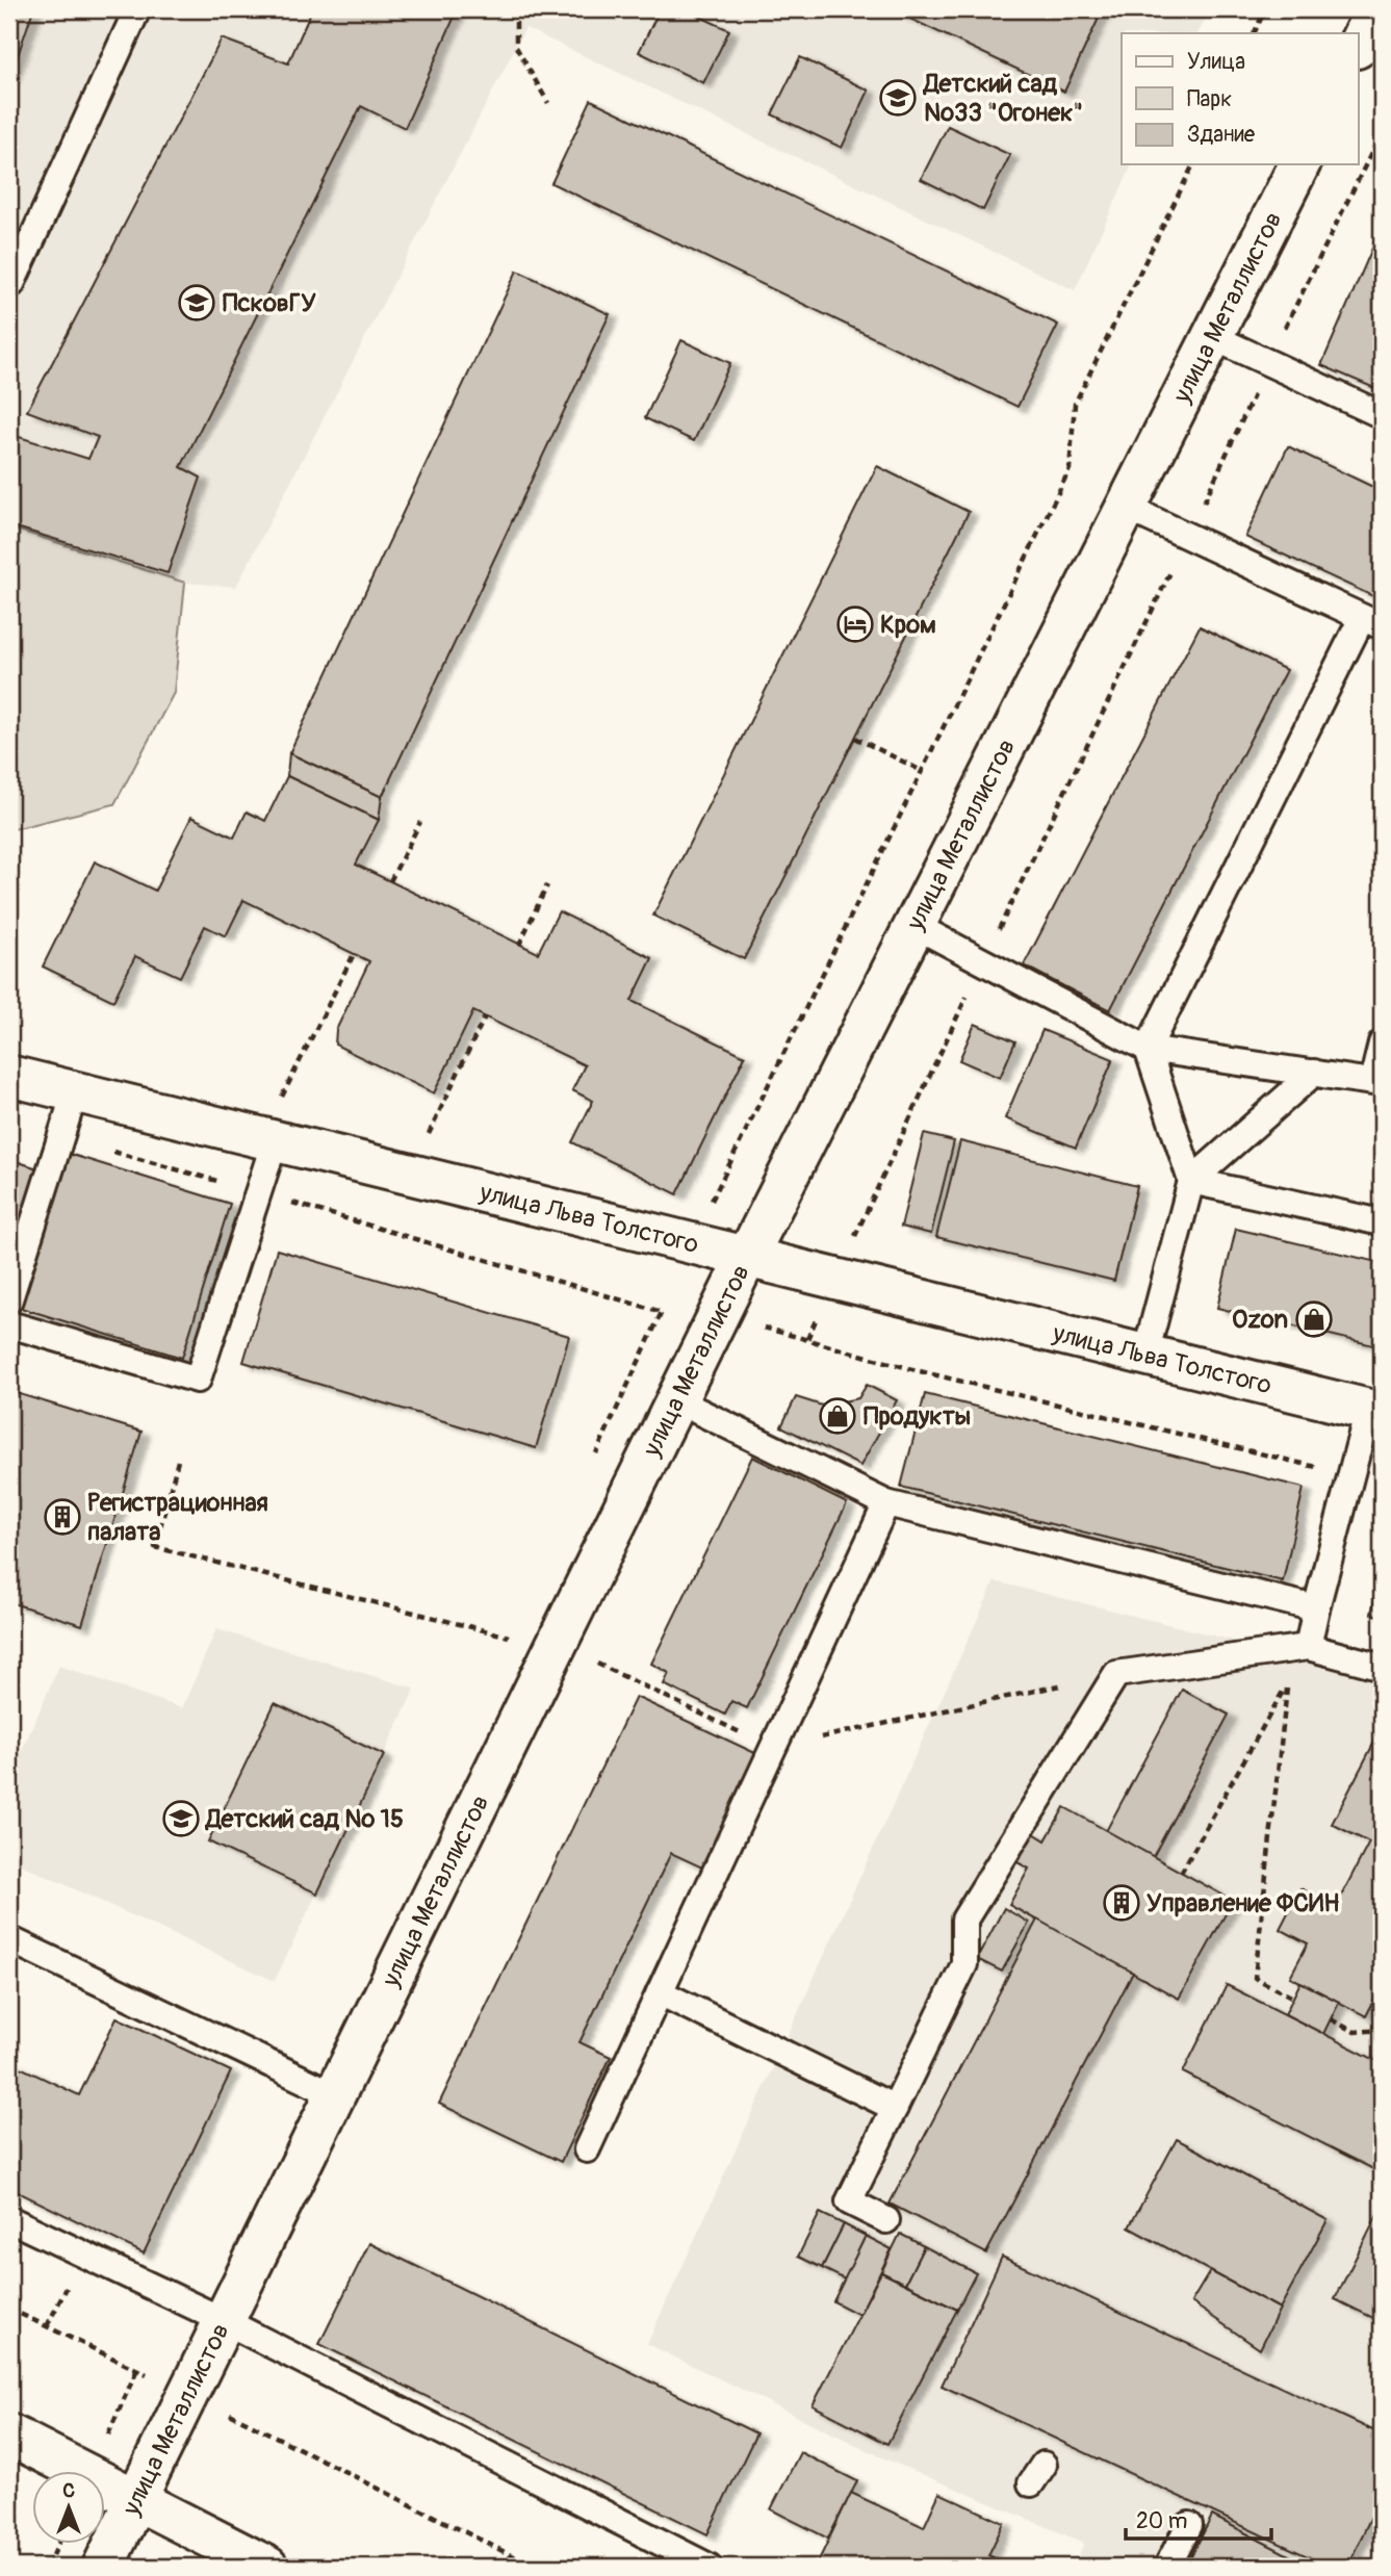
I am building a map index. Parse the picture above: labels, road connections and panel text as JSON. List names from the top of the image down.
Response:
{
  "streets": {
    "street": ["улица Металлистов", "улица Льва Толстого"]
  },
  "crossings": [
    ["улица Металлистов", "улица Льва Толстого"]
  ],
  "places": {
    "school or university": ["Детский сад №33 \"Огонек\"", "ПсковГУ", "Детский сад № 15"],
    "hotel": ["Кром"],
    "shop": ["Ozon", "Продукты"],
    "building": ["Регистрационная палата", "Управление ФСИН"]
  },
  "legend": ["Улица", "Парк", "Здание"],
  "scale_bar": "20 m",
  "north": "top"
}
